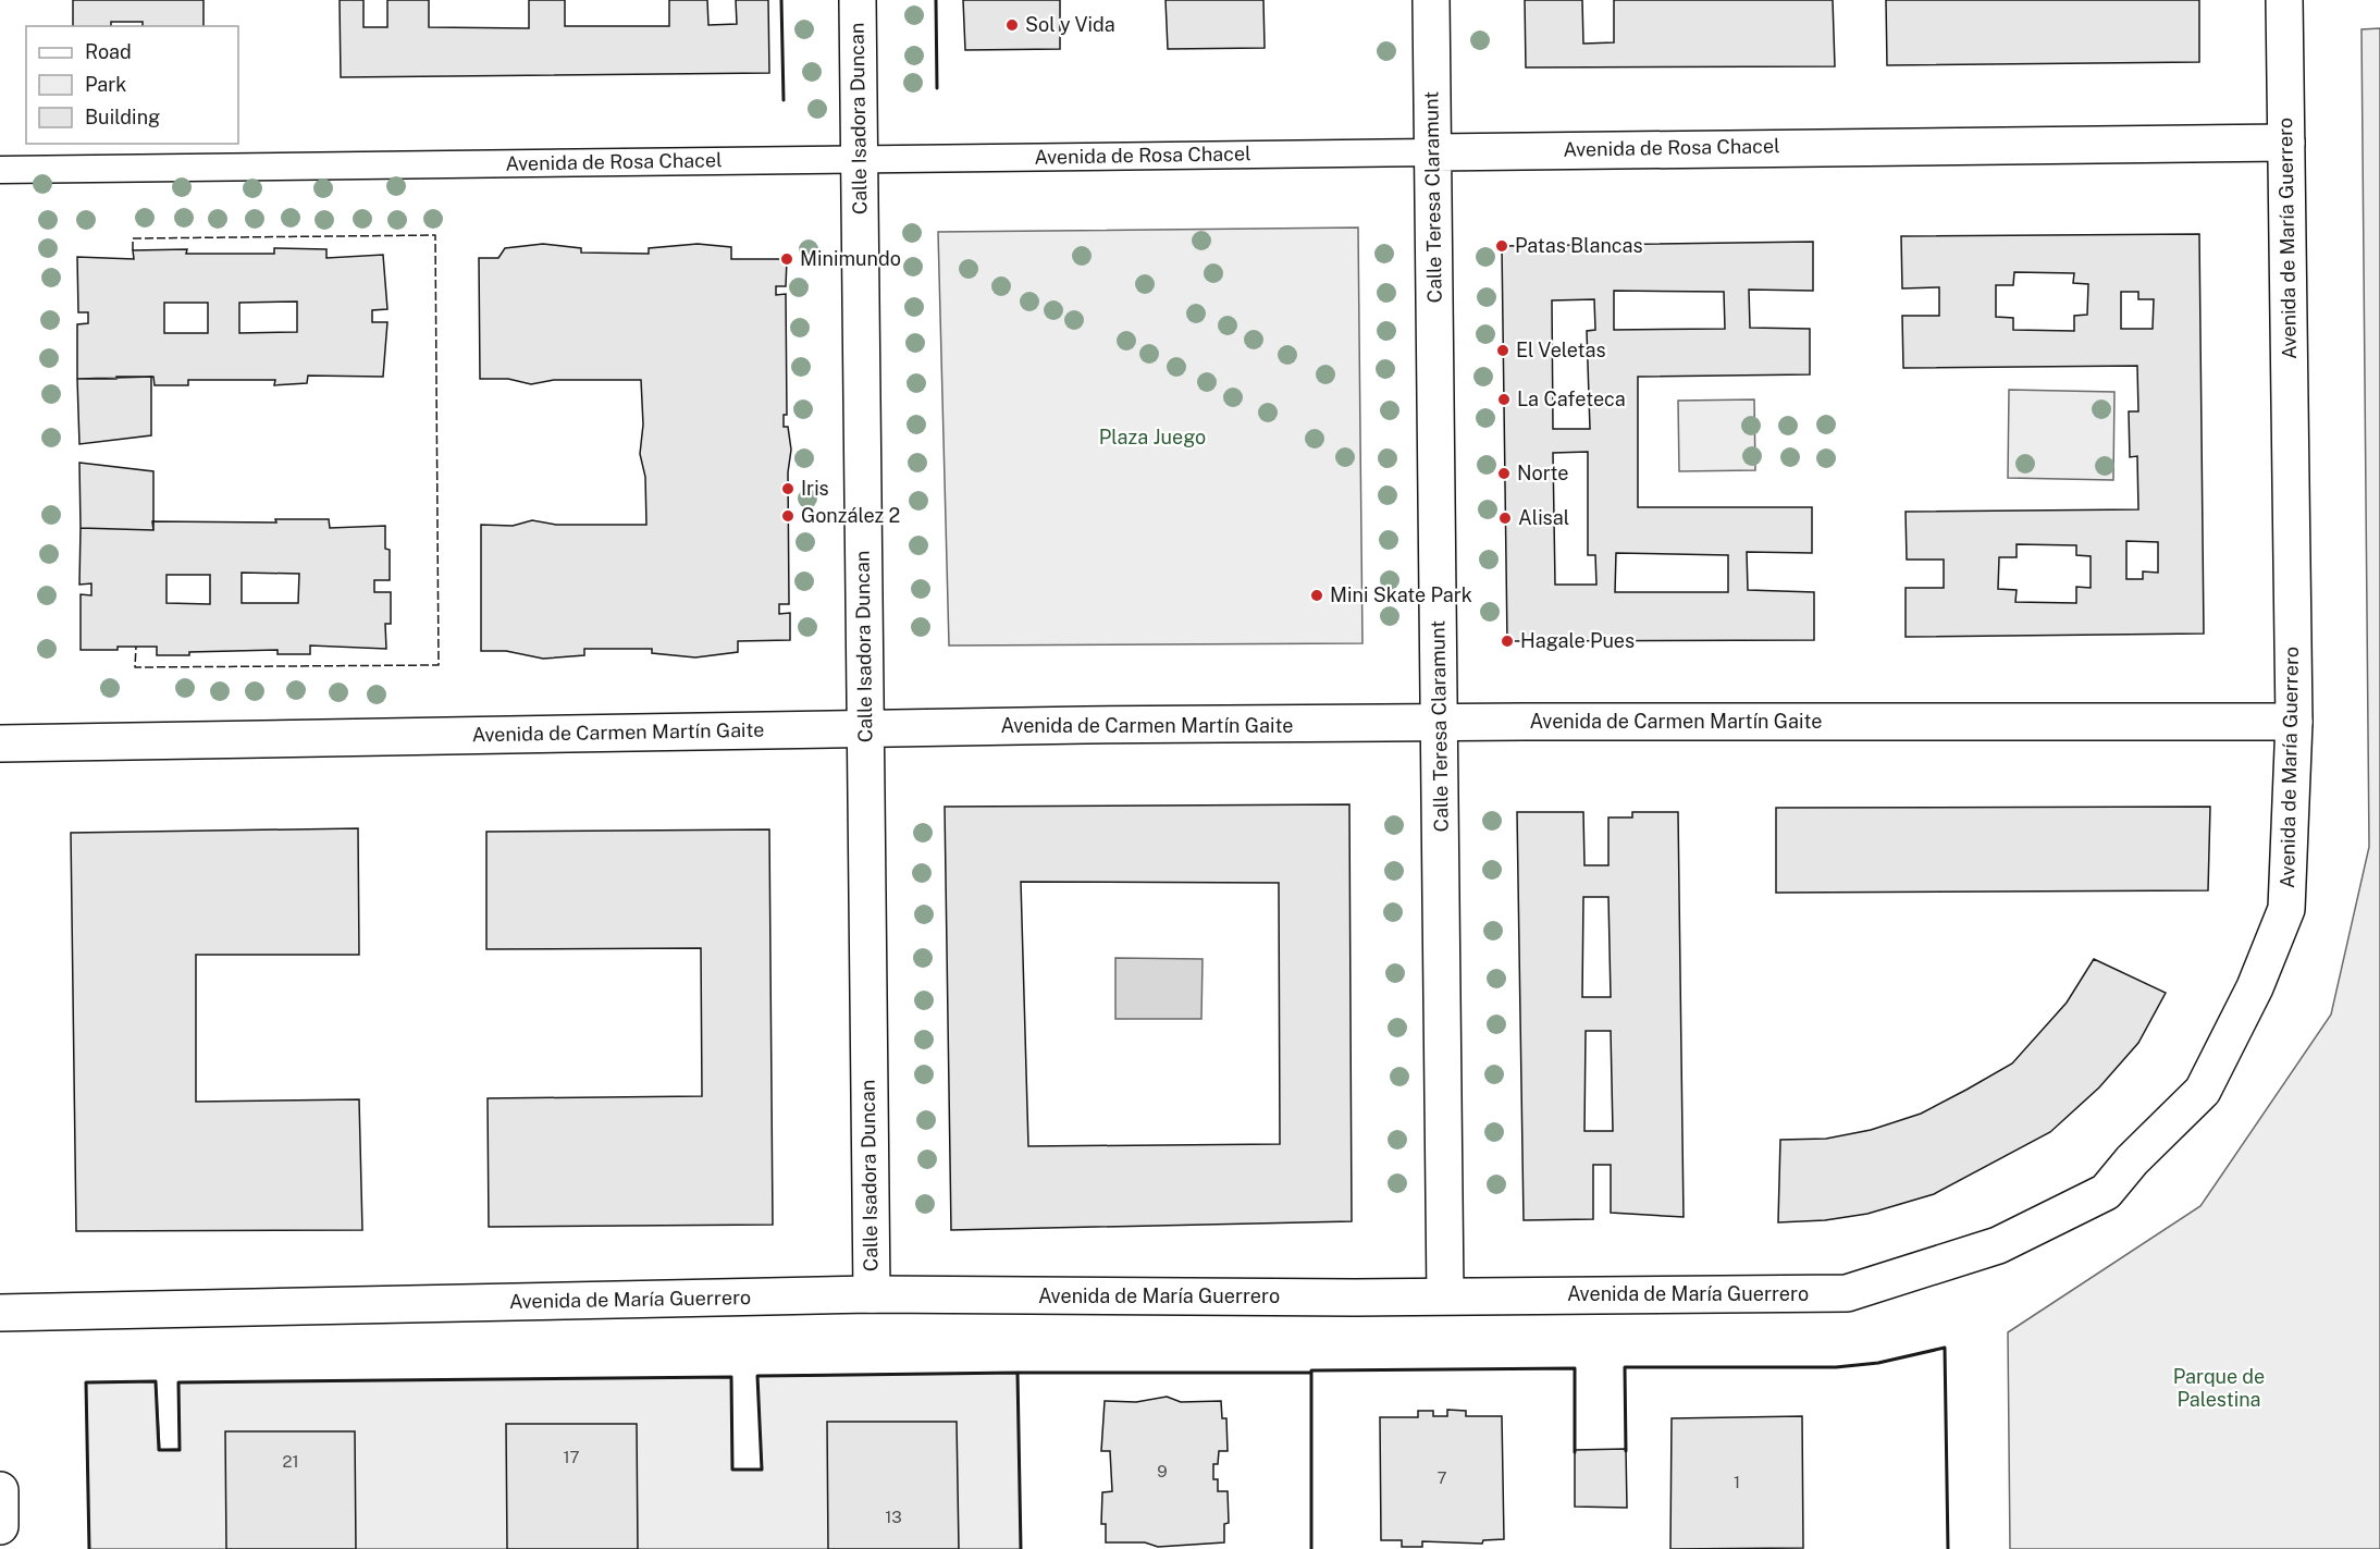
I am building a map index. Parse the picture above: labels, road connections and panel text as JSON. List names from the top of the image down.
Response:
{
  "streets": {
    "street": [
      "Calle Isadora Duncan",
      "Avenida de Rosa Chacel",
      "Calle Teresa Claramunt",
      "Avenida de María Guerrero",
      "Avenida de Carmen Martín Gaite"
    ]
  },
  "crossings": [
    ["Calle Isadora Duncan", "Avenida de Rosa Chacel"],
    ["Calle Isadora Duncan", "Avenida de María Guerrero"],
    ["Calle Isadora Duncan", "Avenida de Carmen Martín Gaite"],
    ["Avenida de Rosa Chacel", "Calle Teresa Claramunt"],
    ["Avenida de Rosa Chacel", "Avenida de María Guerrero"],
    ["Calle Teresa Claramunt", "Avenida de María Guerrero"],
    ["Calle Teresa Claramunt", "Avenida de Carmen Martín Gaite"],
    ["Avenida de María Guerrero", "Avenida de Carmen Martín Gaite"]
  ],
  "parks": ["Plaza Juego", "Parque de Palestina"],
  "places": [
    "Sol y Vida",
    "Patas Blancas",
    "Minimundo",
    "El Veletas",
    "La Cafeteca",
    "Norte",
    "Iris",
    "González 2",
    "Alisal",
    "Mini Skate Park",
    "Hagale Pues"
  ],
  "house_numbers": [
    "17",
    "21",
    "9",
    "7",
    "1",
    "13"
  ],
  "legend": ["Road", "Park", "Building"]
}
